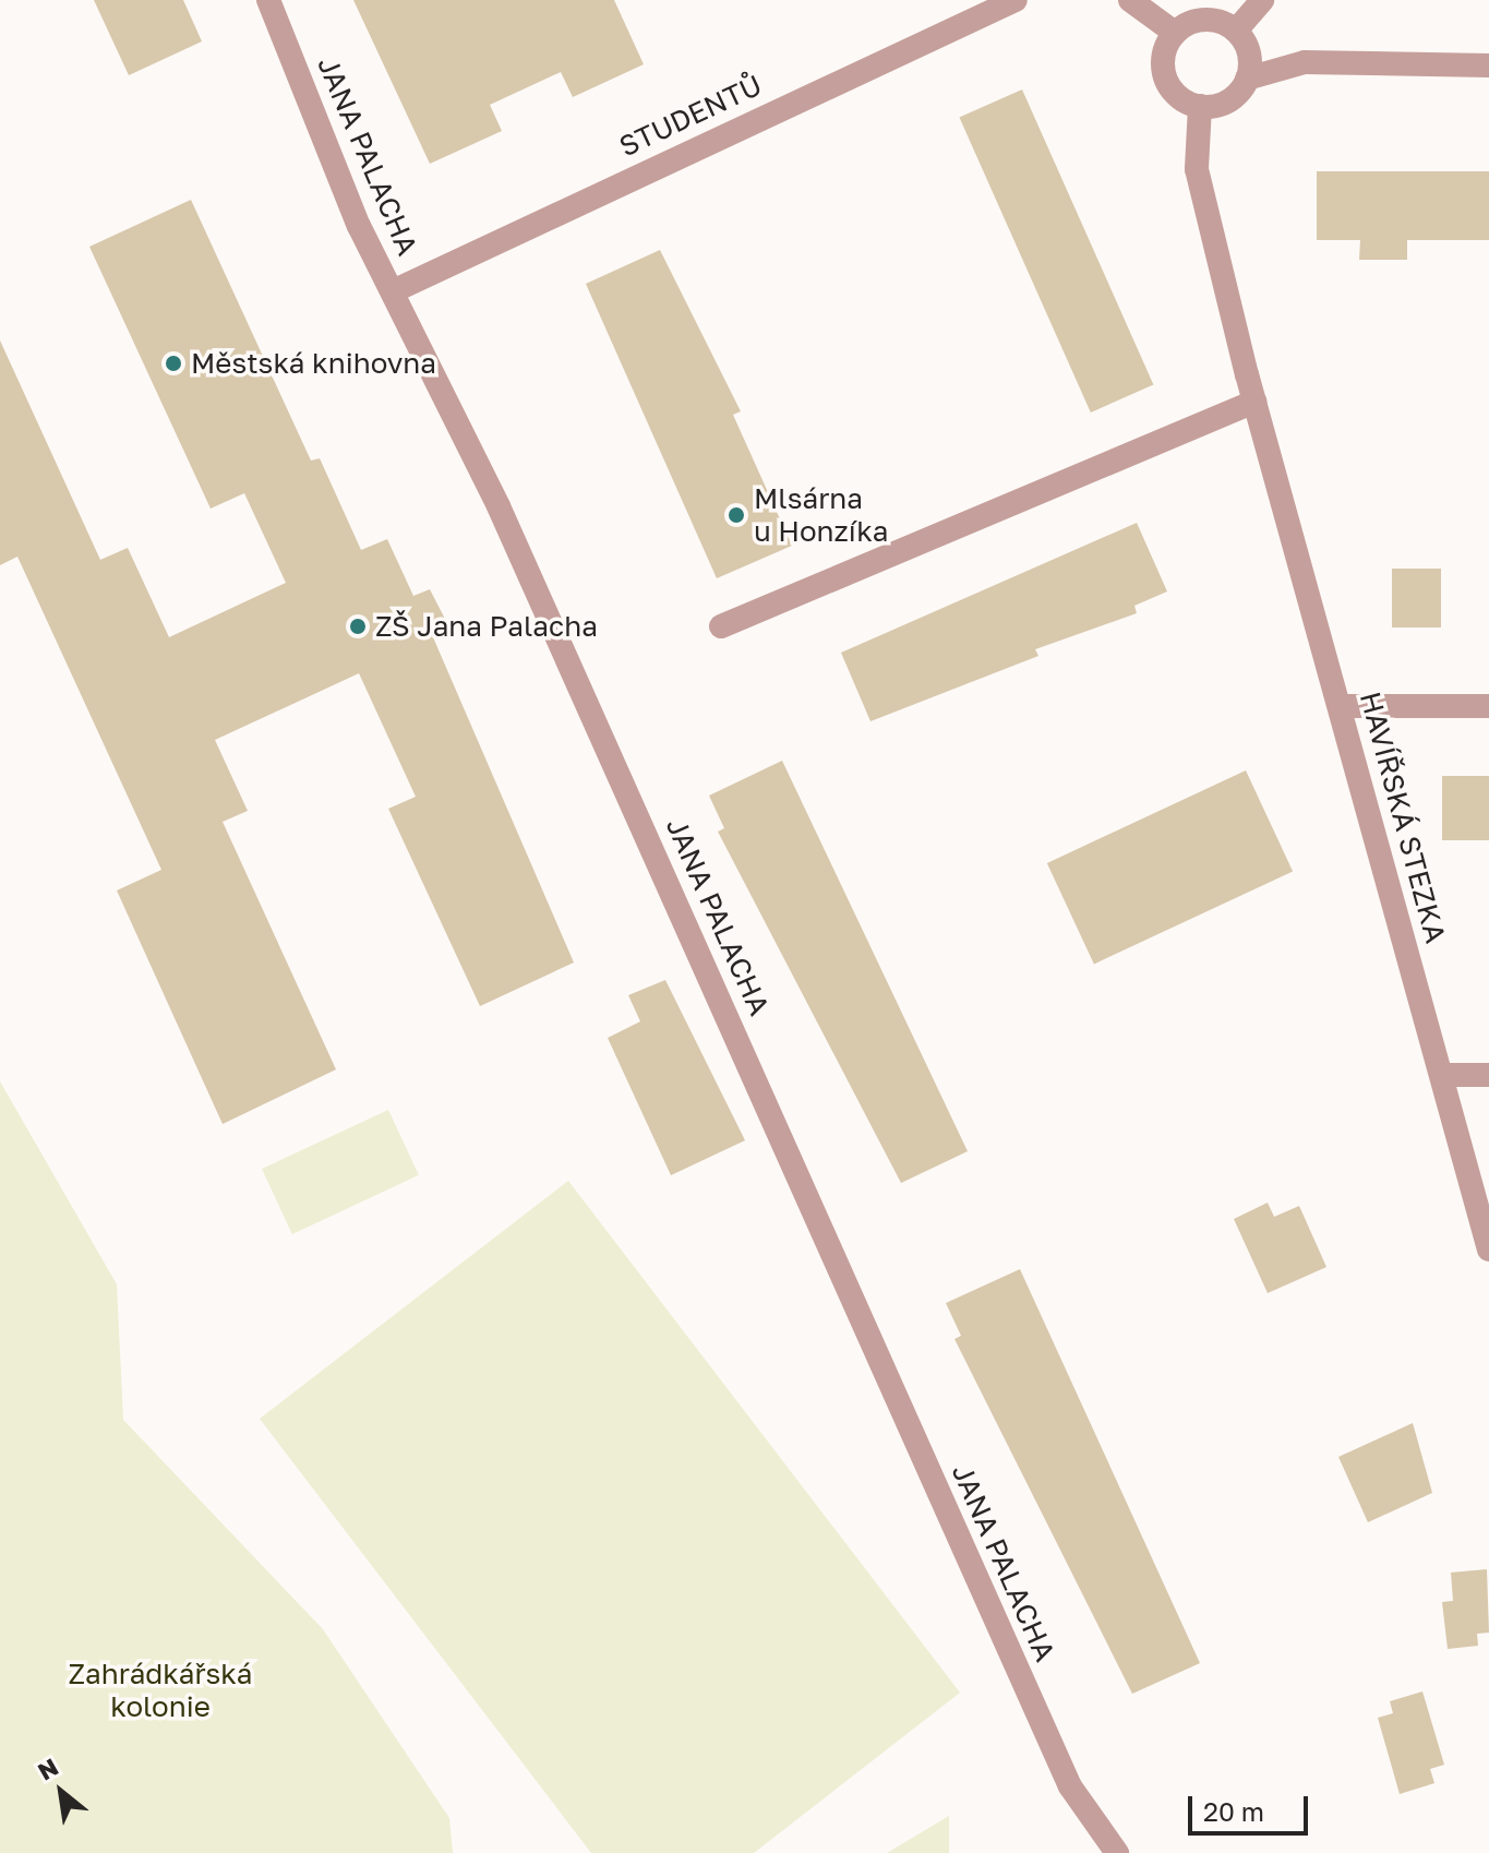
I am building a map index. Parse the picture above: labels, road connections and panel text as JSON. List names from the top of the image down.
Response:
{
  "streets": {
    "street": ["STUDENTŮ", "JANA PALACHA", "HAVÍŘSKÁ STEZKA"]
  },
  "crossings": [
    ["STUDENTŮ", "JANA PALACHA"]
  ],
  "parks": ["Zahrádkářská kolonie"],
  "places": ["Městská knihovna", "Mlsárna u Honzíka", "ZŠ Jana Palacha"],
  "scale_bar": "20 m",
  "north": "top left"
}
